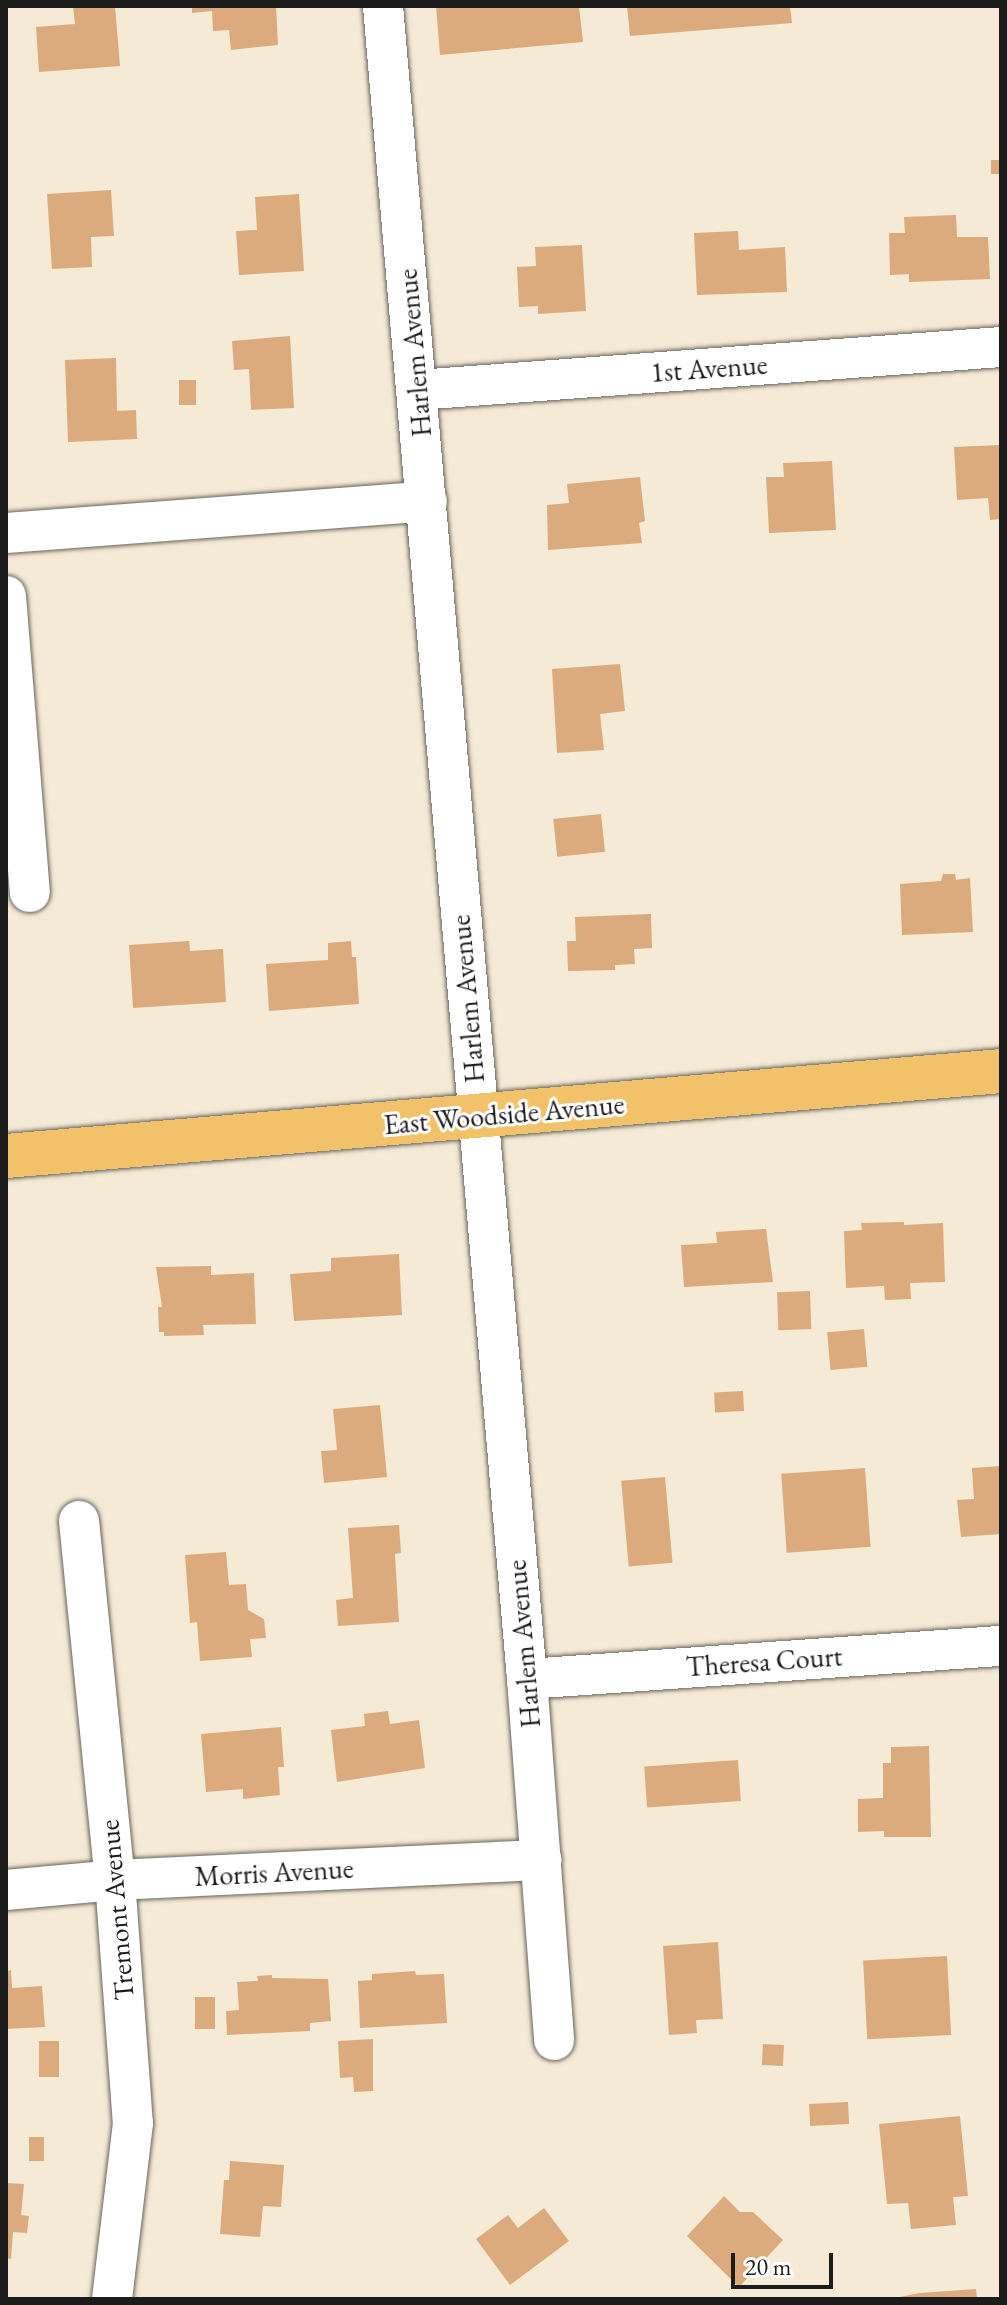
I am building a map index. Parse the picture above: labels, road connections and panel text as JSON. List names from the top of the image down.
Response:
{
  "streets": {
    "main road": ["East Woodside Avenue"],
    "street": [
      "Harlem Avenue",
      "1st Avenue",
      "Theresa Court",
      "Morris Avenue",
      "Tremont Avenue"
    ]
  },
  "crossings": [
    ["Harlem Avenue", "1st Avenue"],
    ["Harlem Avenue", "East Woodside Avenue"],
    ["Harlem Avenue", "Theresa Court"],
    ["Harlem Avenue", "Morris Avenue"],
    ["Morris Avenue", "Tremont Avenue"]
  ],
  "scale_bar": "20 m"
}
